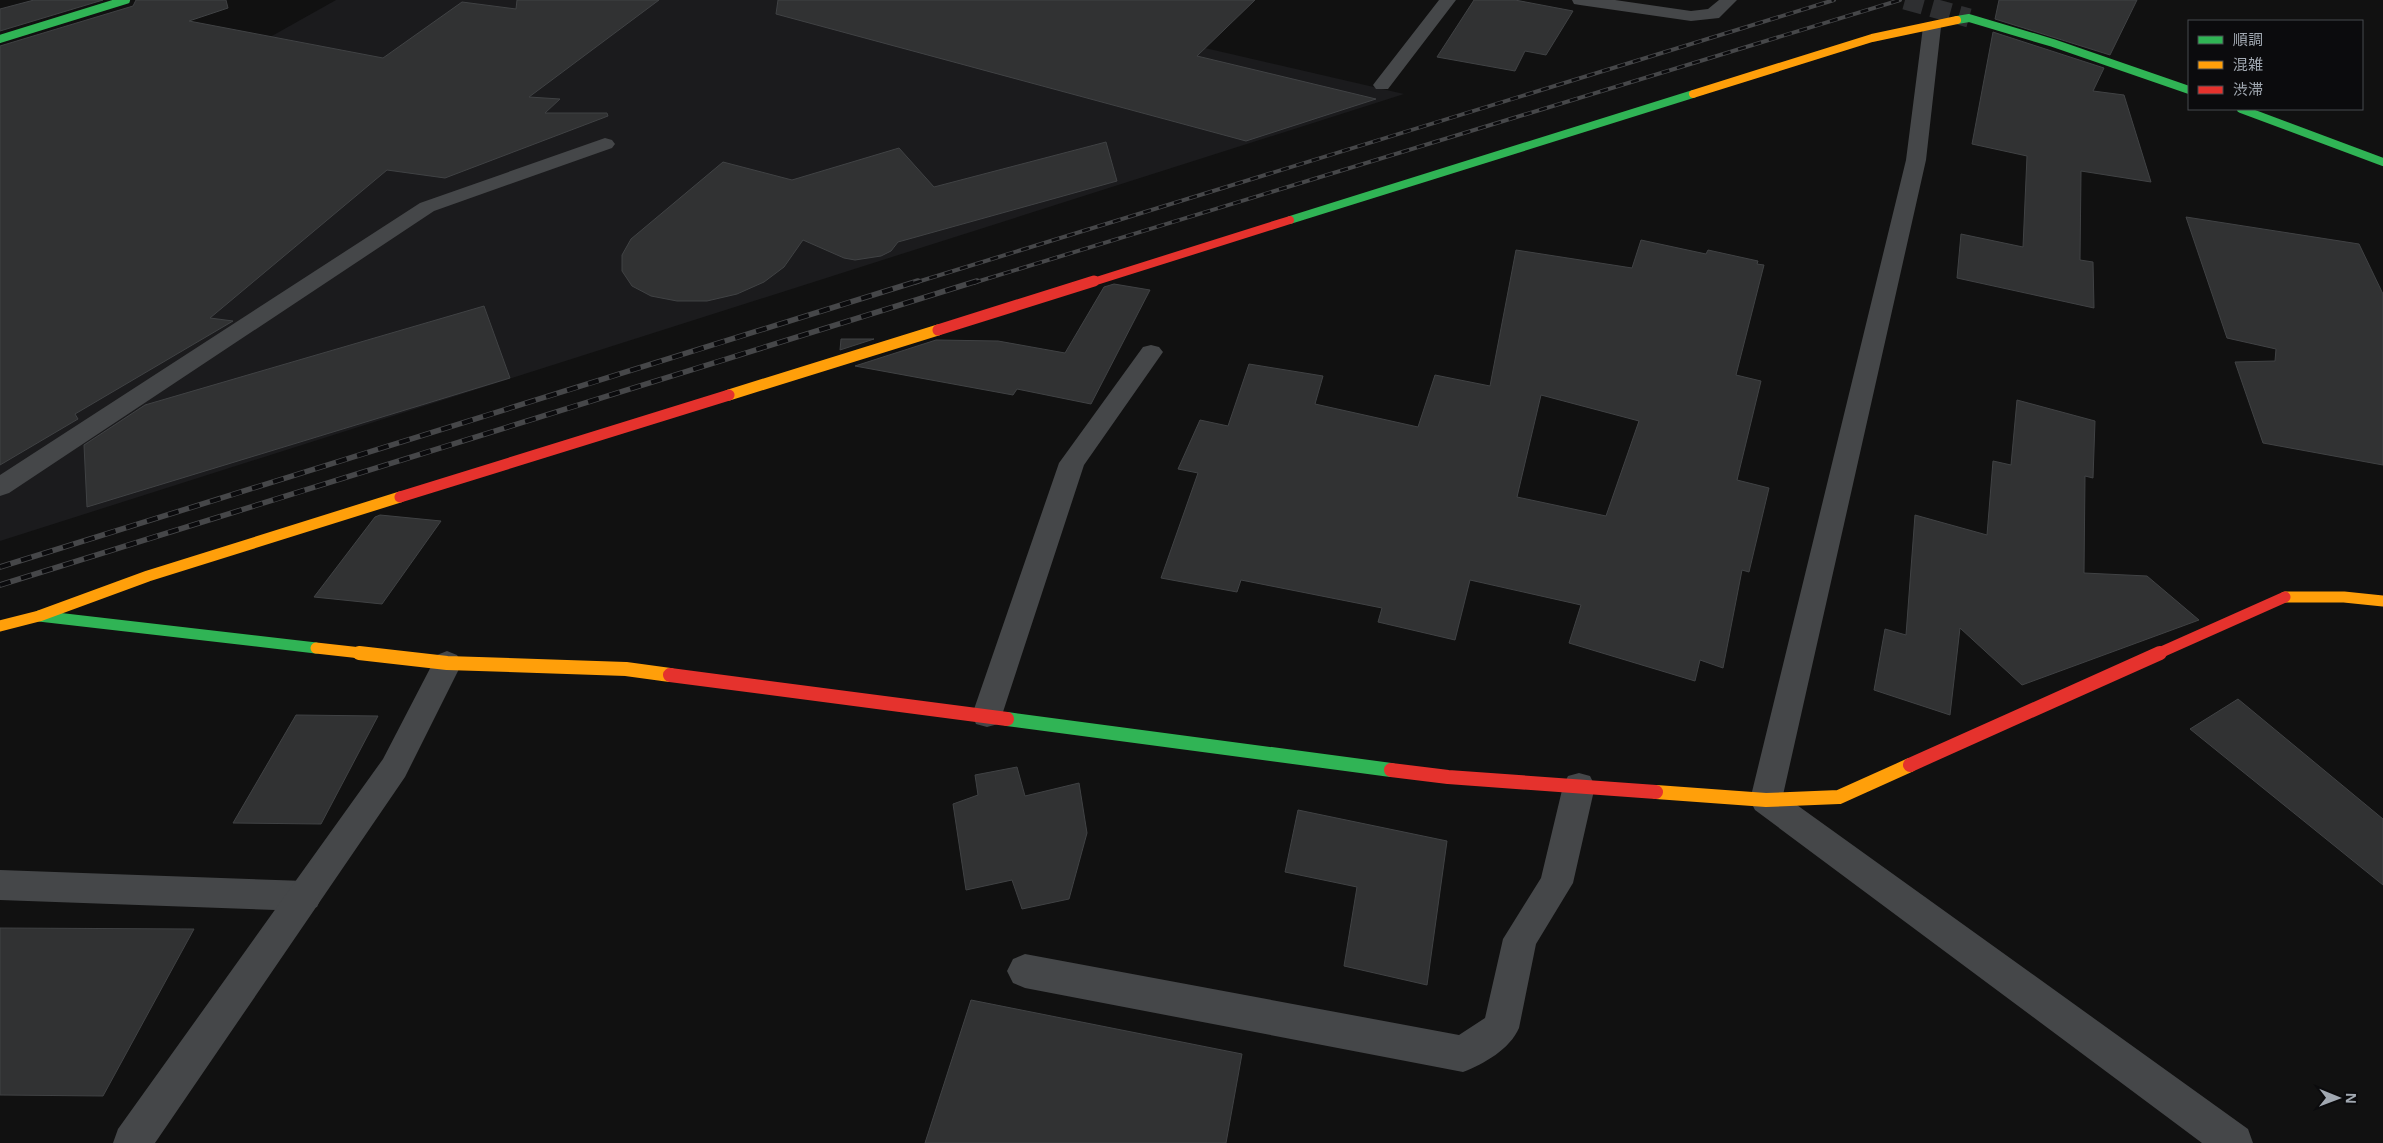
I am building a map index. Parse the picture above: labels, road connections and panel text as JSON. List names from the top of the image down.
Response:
{
  "legend": ["順調", "混雑", "渋滞"],
  "north": "right"
}
